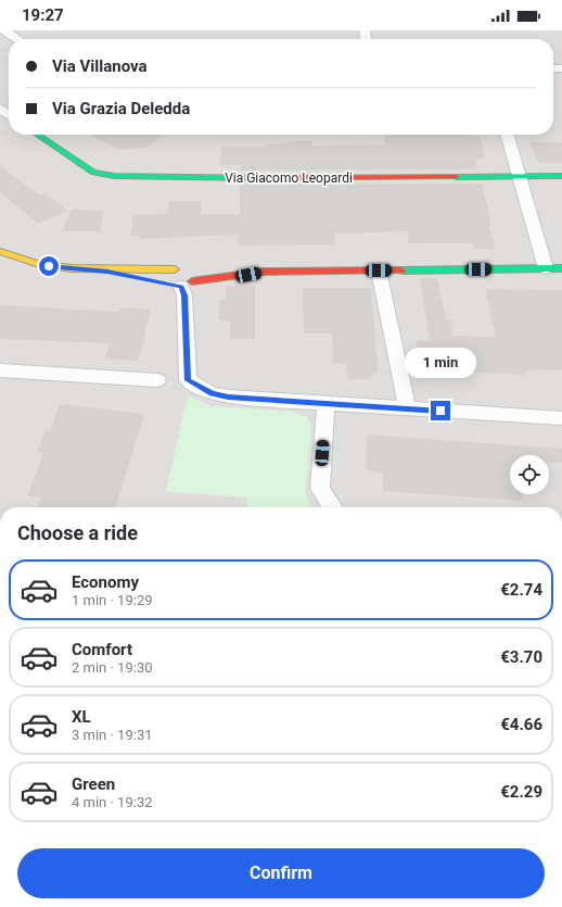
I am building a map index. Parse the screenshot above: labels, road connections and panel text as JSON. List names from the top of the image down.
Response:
{
  "streets": {
    "street": ["Via Giacomo Leopardi"]
  },
  "page": {
    "status": "19:27",
    "banner": ["Via Villanova", "Via Grazia Deledda"],
    "bubble": "1 min",
    "heading": "Choose a ride",
    "list": [
      {
        "name": "Economy",
        "note": "1 min · 19:29",
        "value": "€2.74"
      },
      {
        "name": "Comfort",
        "note": "2 min · 19:30",
        "value": "€3.70"
      },
      {
        "name": "XL",
        "note": "3 min · 19:31",
        "value": "€4.66"
      },
      {
        "name": "Green",
        "note": "4 min · 19:32",
        "value": "€2.29"
      }
    ],
    "buttons": "Confirm"
  }
}
